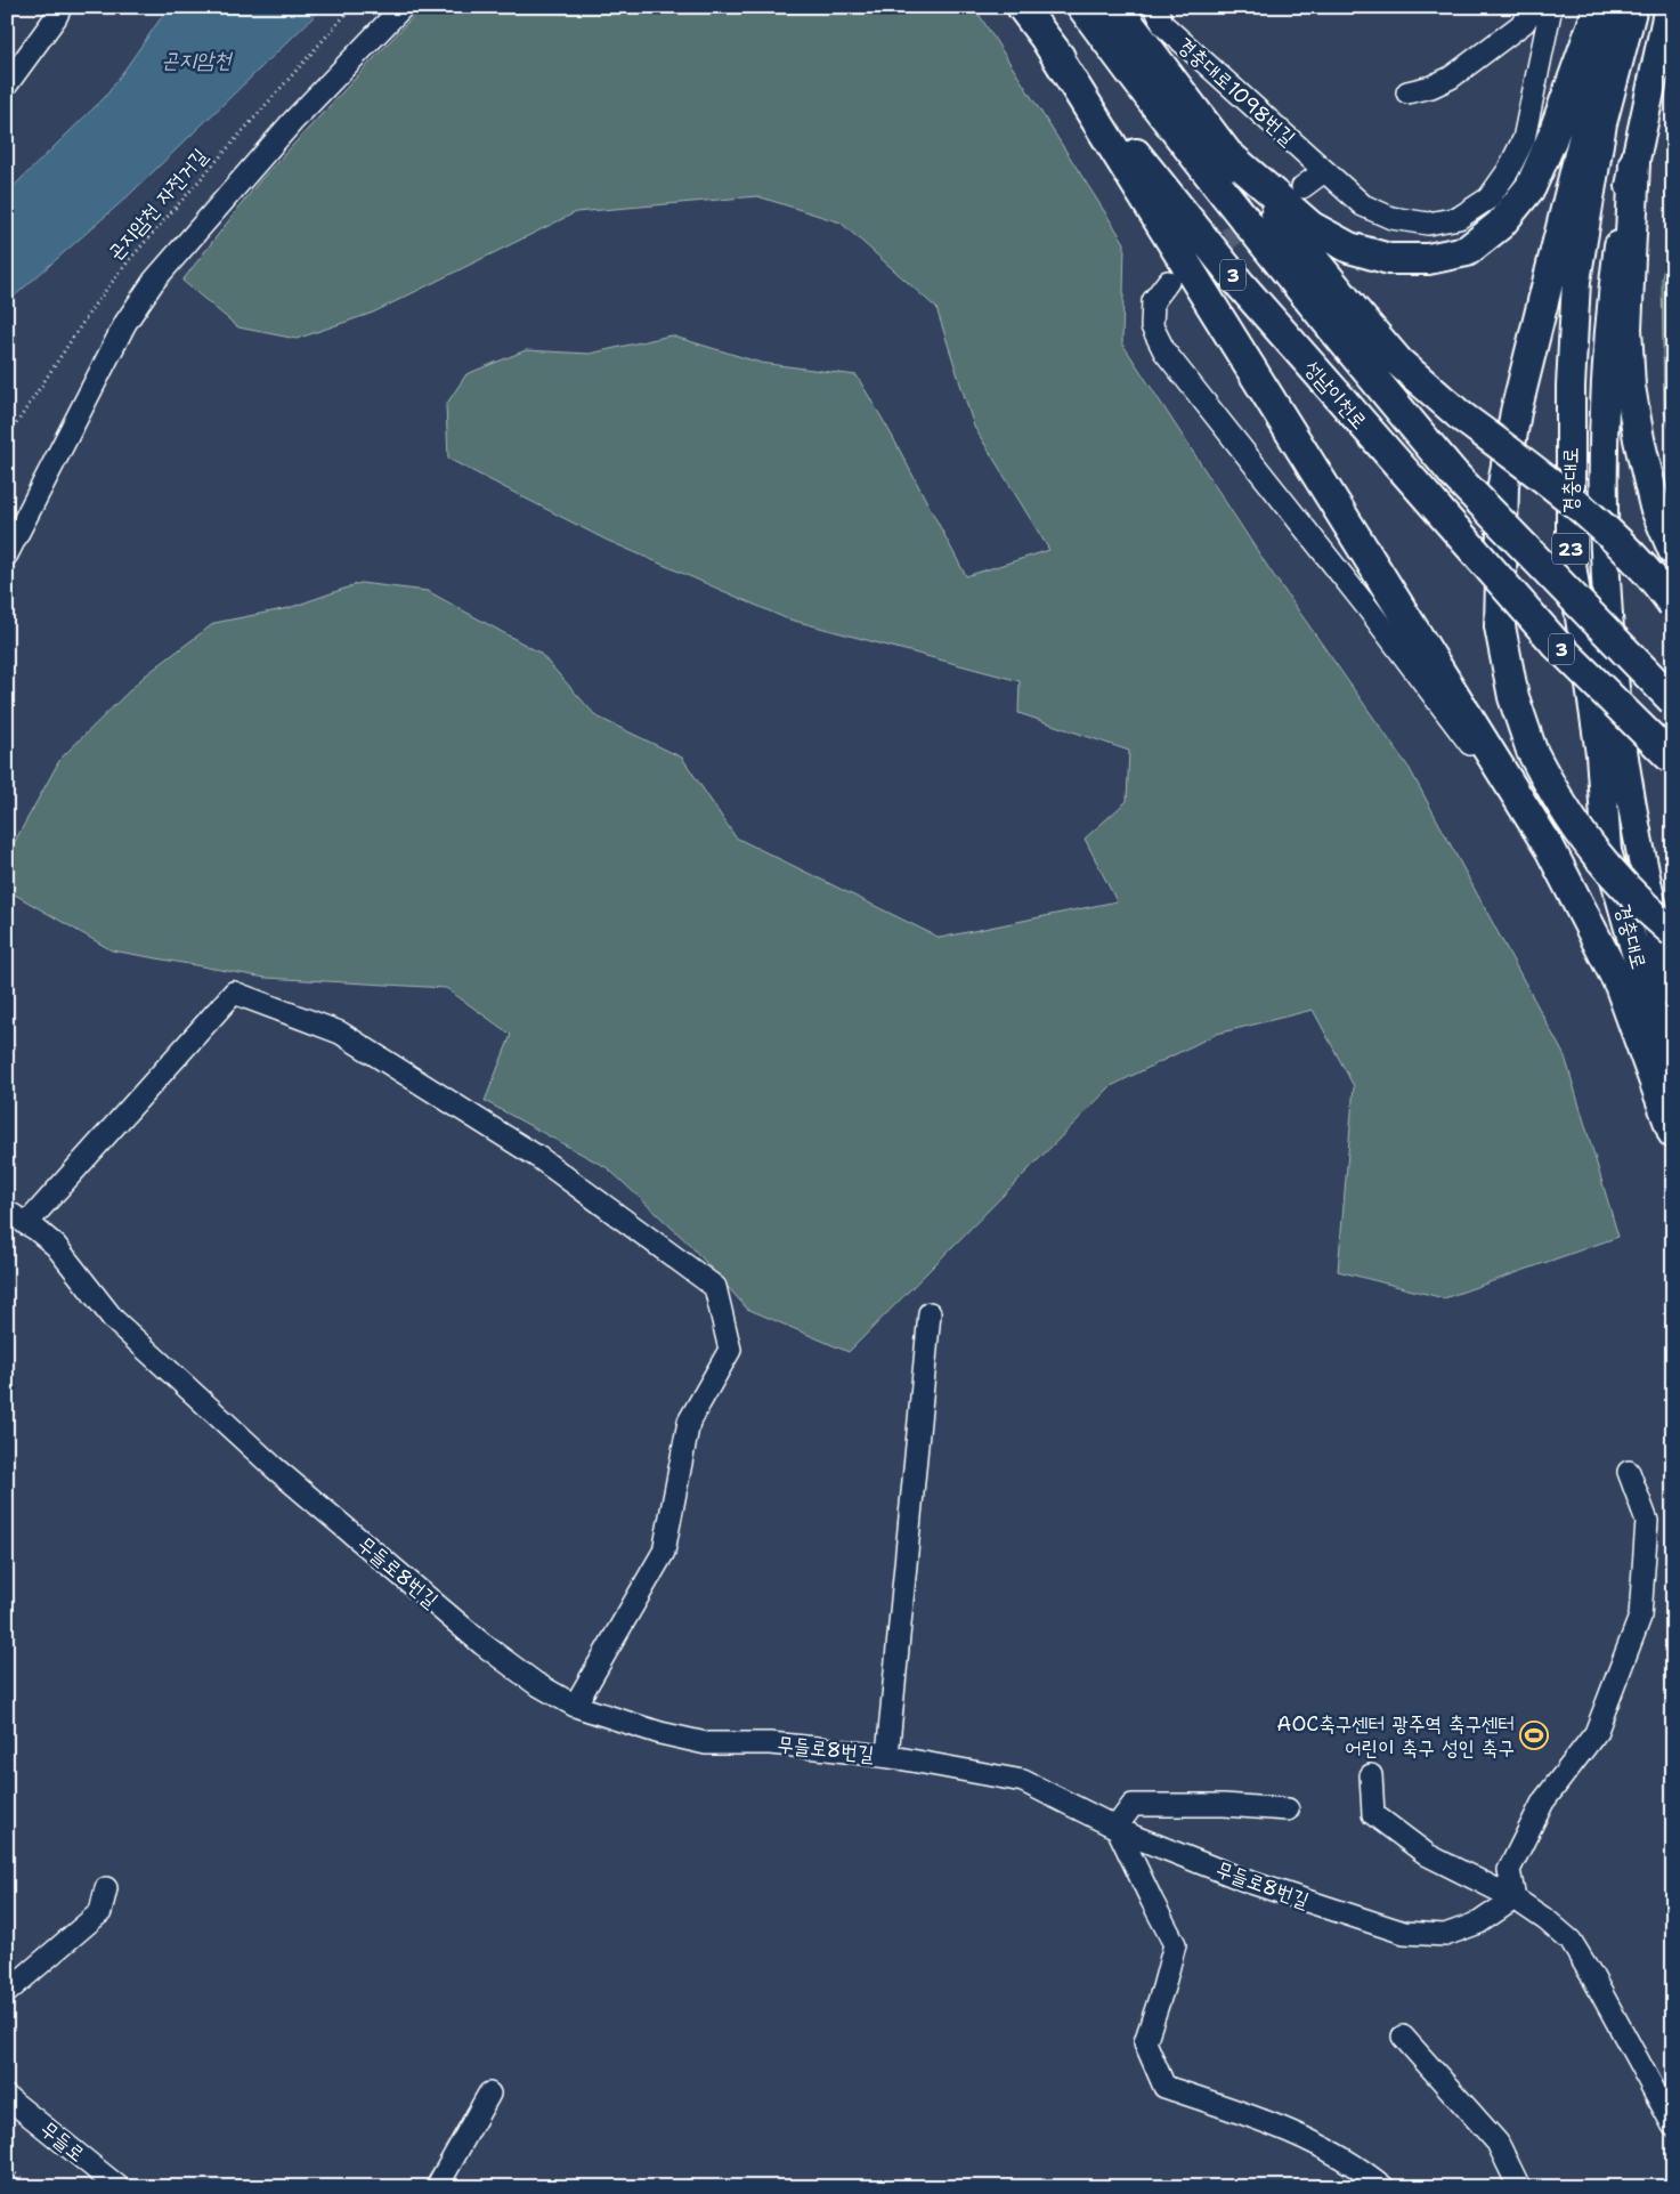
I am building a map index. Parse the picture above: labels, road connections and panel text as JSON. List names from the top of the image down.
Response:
{
  "streets": {
    "highway": ["3", "성남이천로"],
    "main road": ["경충대로", "23"],
    "street": ["경충대로1098번길", "무들로8번길", "무들로"],
    "path": ["곤지암천 자전거길"]
  },
  "water": ["곤지암천"],
  "places": {
    "sports": ["AOC축구센터 광주역 축구센터 어린이 축구 성인 축구"]
  }
}
